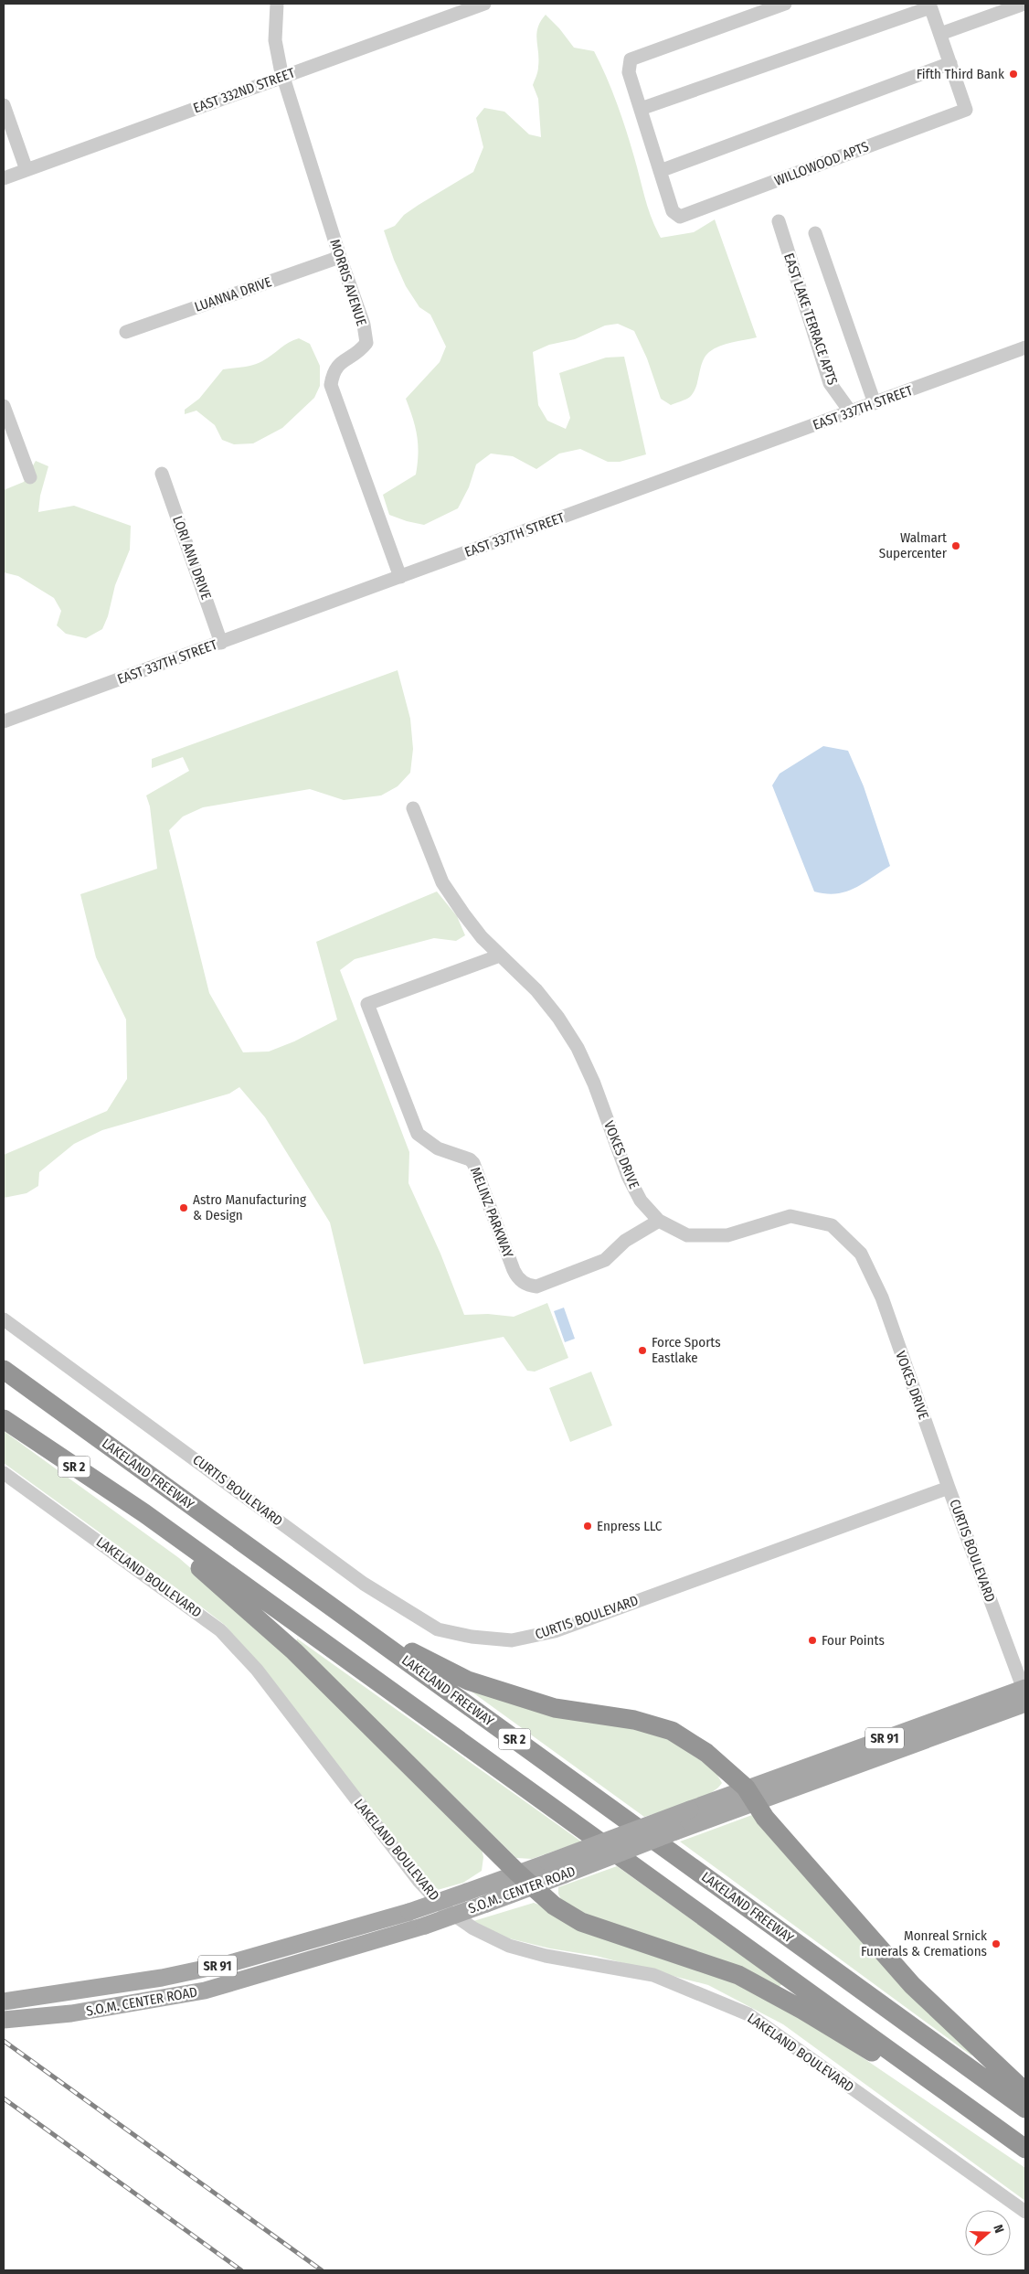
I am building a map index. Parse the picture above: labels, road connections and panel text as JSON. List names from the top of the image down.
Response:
{
  "streets": {
    "highway": ["SR 2", "LAKELAND FREEWAY"],
    "main road": ["SR 91", "S.O.M. CENTER ROAD"],
    "street": [
      "EAST 332ND STREET",
      "WILLOWOOD APTS",
      "MORRIS AVENUE",
      "LUANNA DRIVE",
      "EAST LAKE TERRACE APTS",
      "EAST 337TH STREET",
      "LORI ANN DRIVE",
      "VOKES DRIVE",
      "MELINZ PARKWAY",
      "CURTIS BOULEVARD",
      "LAKELAND BOULEVARD"
    ]
  },
  "crossings": [
    ["EAST 332ND STREET", "MORRIS AVENUE"],
    ["MORRIS AVENUE", "LUANNA DRIVE"],
    ["MORRIS AVENUE", "EAST 337TH STREET"],
    ["EAST LAKE TERRACE APTS", "EAST 337TH STREET"],
    ["EAST 337TH STREET", "LORI ANN DRIVE"],
    ["VOKES DRIVE", "MELINZ PARKWAY"],
    ["VOKES DRIVE", "CURTIS BOULEVARD"],
    ["CURTIS BOULEVARD", "S.O.M. CENTER ROAD"]
  ],
  "places": [
    "Fifth Third Bank",
    "Walmart Supercenter",
    "Astro Manufacturing & Design",
    "Force Sports Eastlake",
    "Enpress LLC",
    "Four Points",
    "Monreal Srnick Funerals & Cremations"
  ],
  "north": "right"
}
